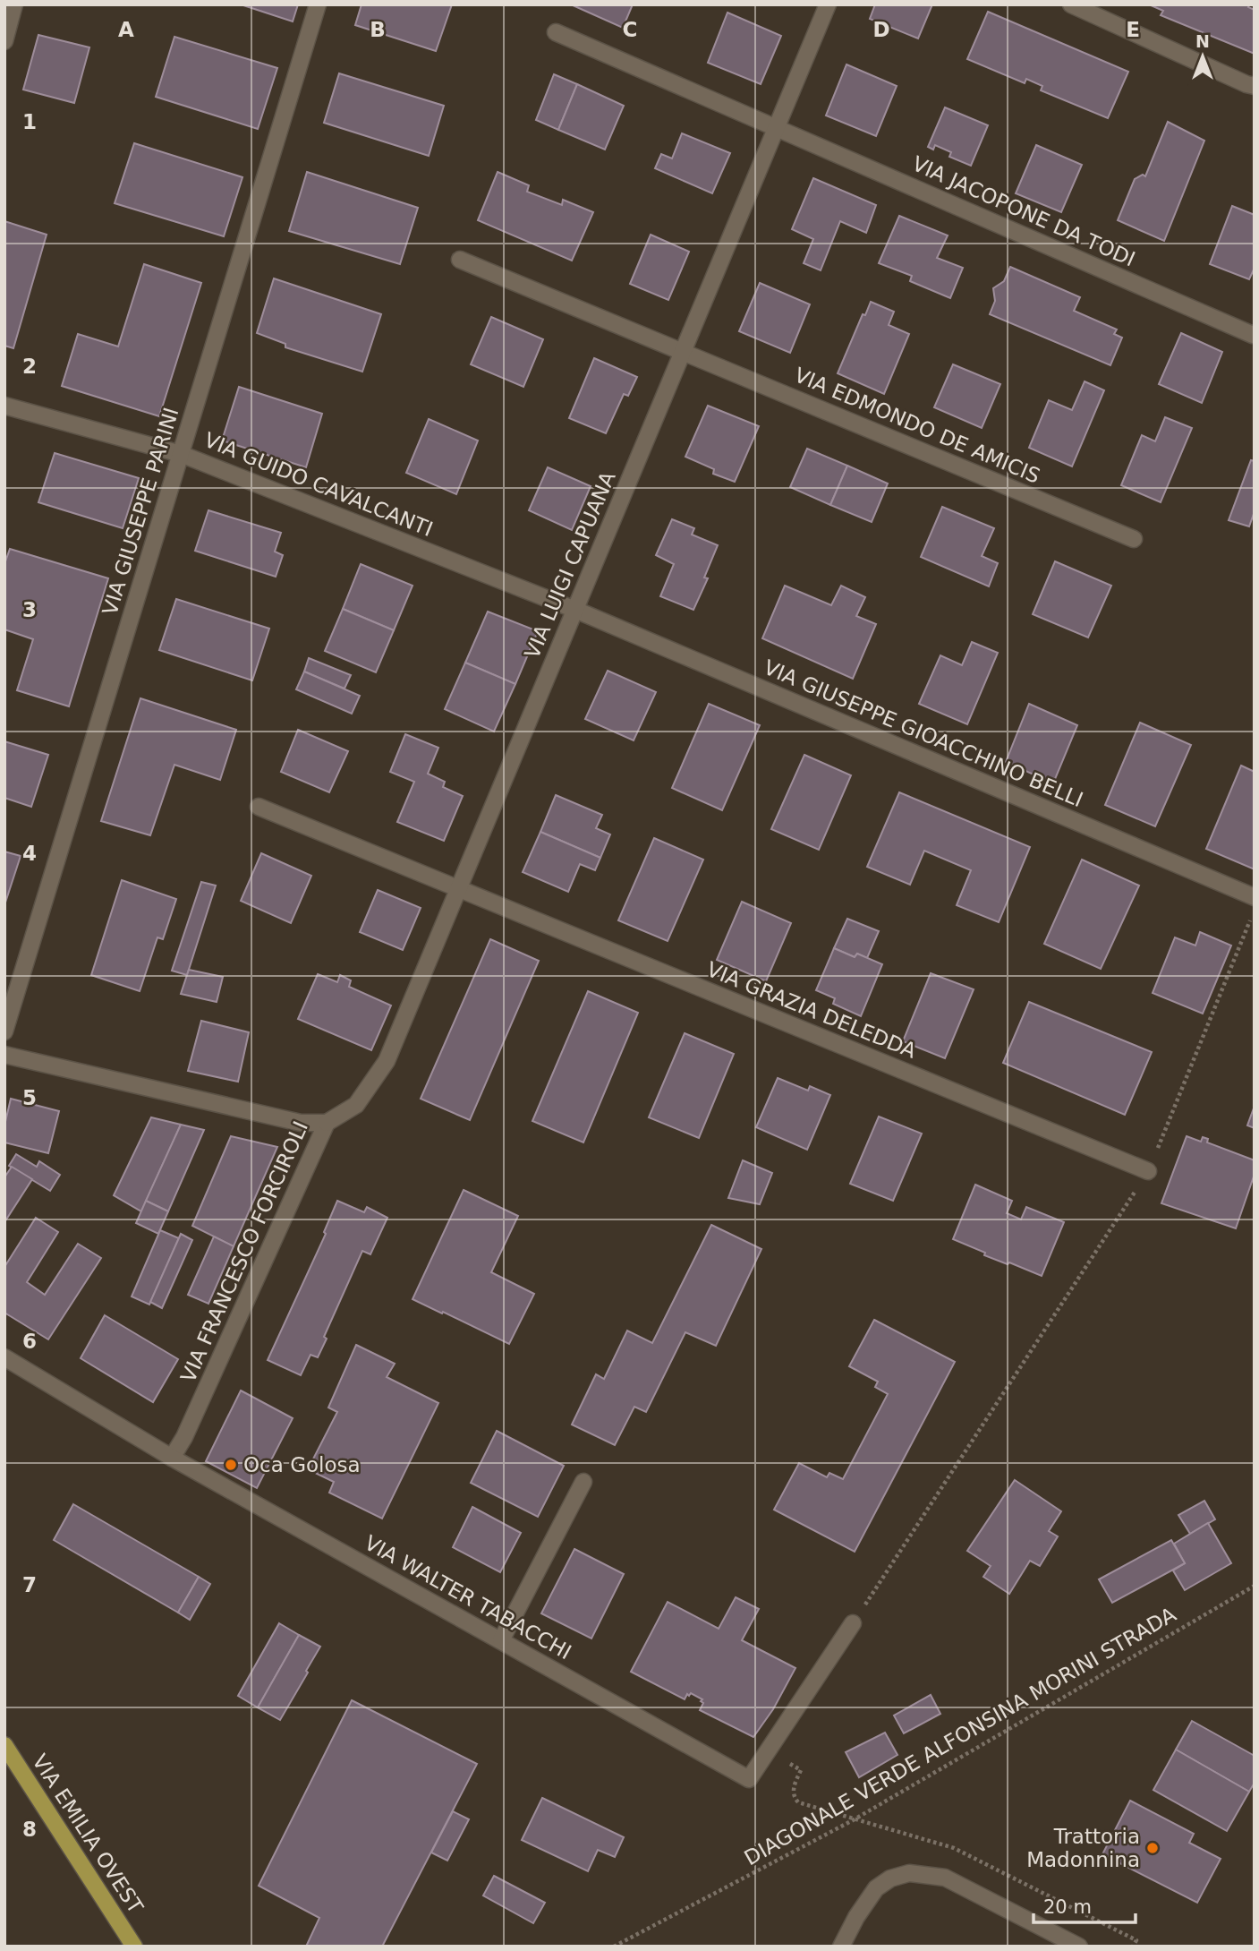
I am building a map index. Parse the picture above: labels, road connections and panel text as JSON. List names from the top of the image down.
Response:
{
  "streets": {
    "main road": ["VIA EMILIA OVEST"],
    "street": [
      "VIA JACOPONE DA TODI",
      "VIA EDMONDO DE AMICIS",
      "VIA GUIDO CAVALCANTI",
      "VIA GIUSEPPE PARINI",
      "VIA LUIGI CAPUANA",
      "VIA GIUSEPPE GIOACCHINO BELLI",
      "VIA GRAZIA DELEDDA",
      "VIA FRANCESCO FORCIROLI",
      "VIA WALTER TABACCHI"
    ],
    "path": ["DIAGONALE VERDE ALFONSINA MORINI STRADA"]
  },
  "crossings": [
    ["VIA JACOPONE DA TODI", "VIA LUIGI CAPUANA"],
    ["VIA EDMONDO DE AMICIS", "VIA LUIGI CAPUANA"],
    ["VIA GUIDO CAVALCANTI", "VIA GIUSEPPE PARINI"],
    ["VIA GUIDO CAVALCANTI", "VIA LUIGI CAPUANA"],
    ["VIA GUIDO CAVALCANTI", "VIA GIUSEPPE GIOACCHINO BELLI"],
    ["VIA LUIGI CAPUANA", "VIA GIUSEPPE GIOACCHINO BELLI"],
    ["VIA LUIGI CAPUANA", "VIA GRAZIA DELEDDA"],
    ["VIA LUIGI CAPUANA", "VIA FRANCESCO FORCIROLI"],
    ["VIA FRANCESCO FORCIROLI", "VIA WALTER TABACCHI"]
  ],
  "places": ["Oca Golosa", "Trattoria Madonnina"],
  "scale_bar": "20 m",
  "north": "top",
  "grid": {
    "columns": [
      "A",
      "B",
      "C",
      "D",
      "E"
    ],
    "rows": [
      "1",
      "2",
      "3",
      "4",
      "5",
      "6",
      "7",
      "8"
    ]
  }
}
